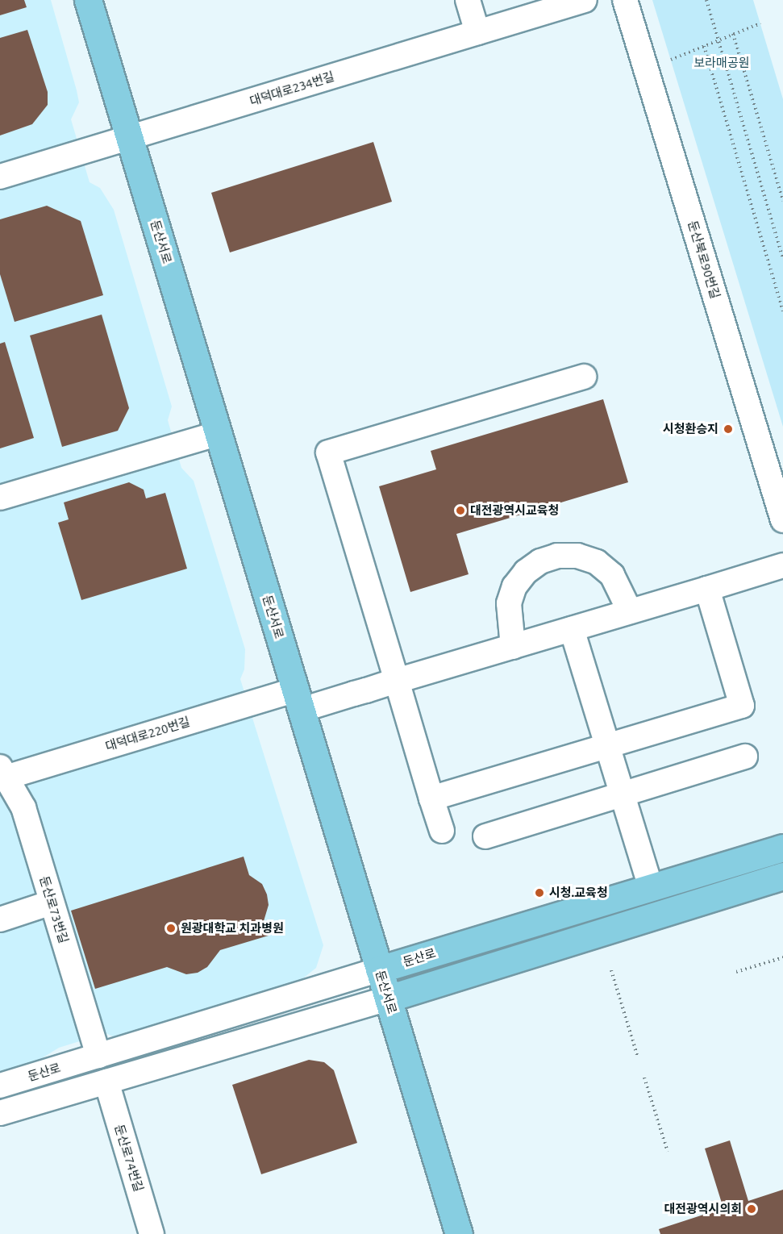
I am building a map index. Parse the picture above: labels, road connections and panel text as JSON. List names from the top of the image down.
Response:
{
  "streets": {
    "main road": ["둔산서로", "둔산로"],
    "street": [
      "대덕대로234번길",
      "둔산북로90번길",
      "대덕대로220번길",
      "둔산로73번길",
      "둔산로74번길"
    ]
  },
  "crossings": [
    ["대덕대로234번길", "둔산서로"],
    ["둔산서로", "대덕대로220번길"],
    ["둔산서로", "둔산로"],
    ["대덕대로220번길", "둔산로73번길"],
    ["둔산로73번길", "둔산로"]
  ],
  "parks": ["보라매공원"],
  "places": [
    "시청환승지",
    "대전광역시교육청",
    "시청.교육청",
    "원광대학교 치과병원",
    "대전광역시의회"
  ]
}
